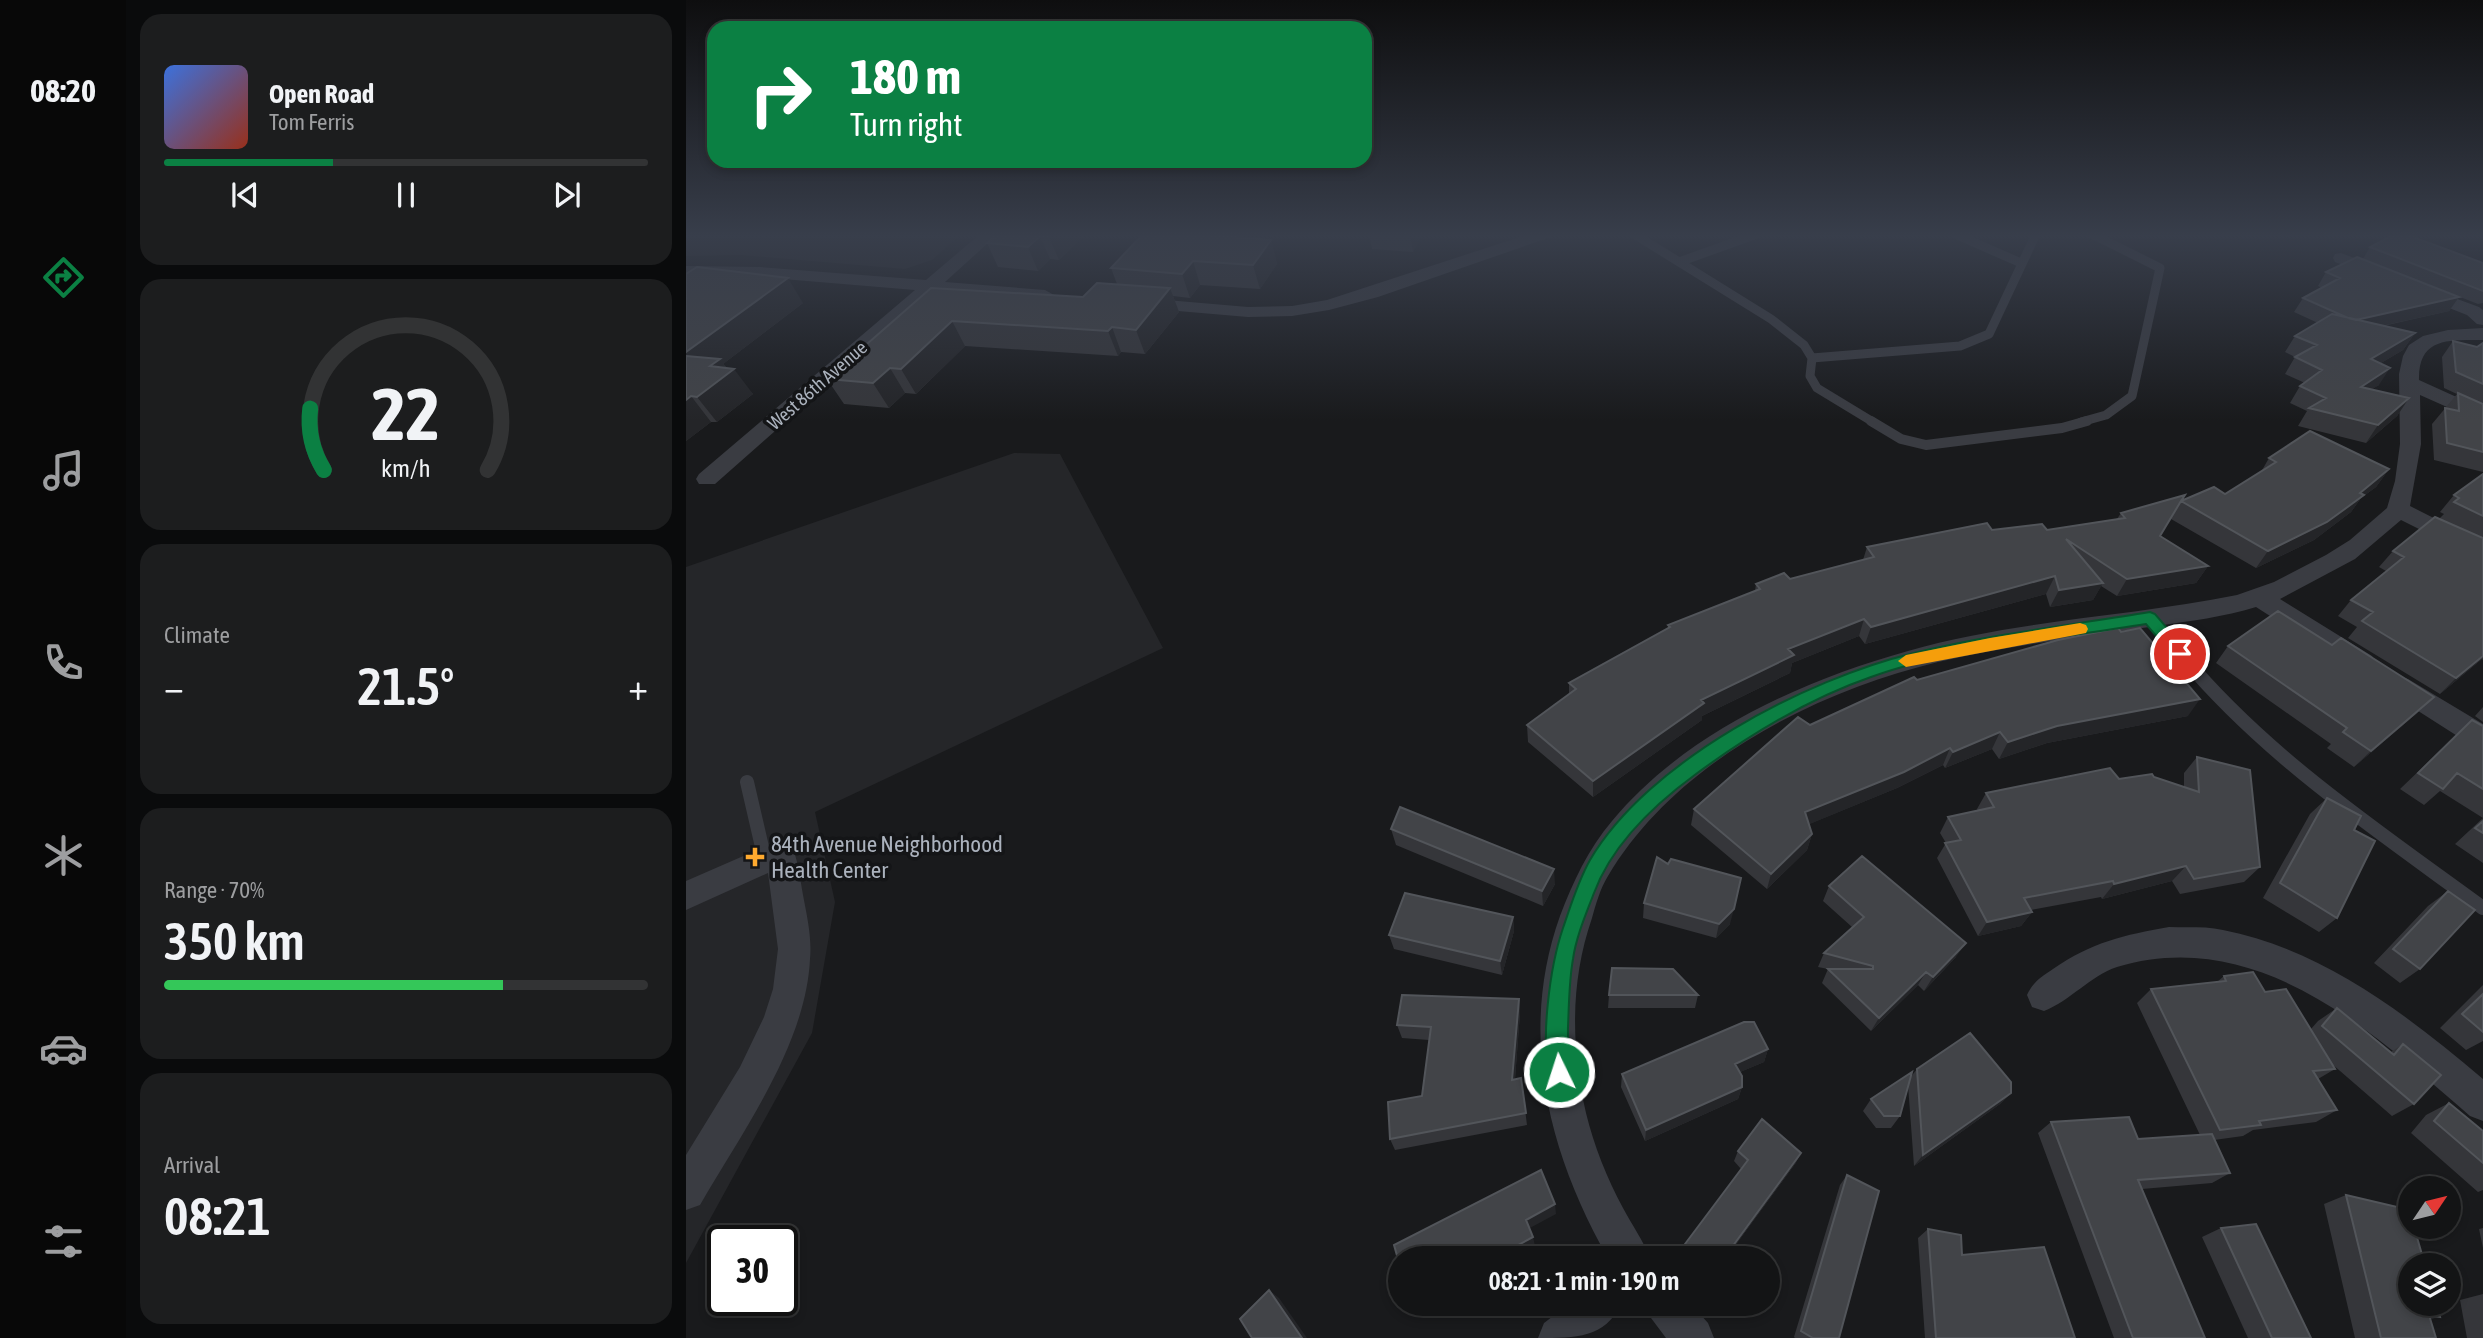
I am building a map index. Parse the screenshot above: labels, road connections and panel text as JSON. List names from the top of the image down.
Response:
{
  "streets": {
    "street": ["West 86th Avenue"]
  },
  "places": {
    "health": ["84th Avenue Neighborhood Health Center"]
  },
  "north": "top right",
  "page": {
    "tabs": "08:20",
    "turn": ["180 m", "Turn right"],
    "song": ["Open Road", "Tom Ferris"],
    "tile": [
      "Climate",
      ["Range · 70%", "350 km"],
      ["Arrival", "08:21"]
    ],
    "heat": ["−", "21.5°", "+"],
    "limit": "30",
    "trip": "08:21 · 1 min · 190 m",
    "gauge": ["22", "km/h"]
  }
}
